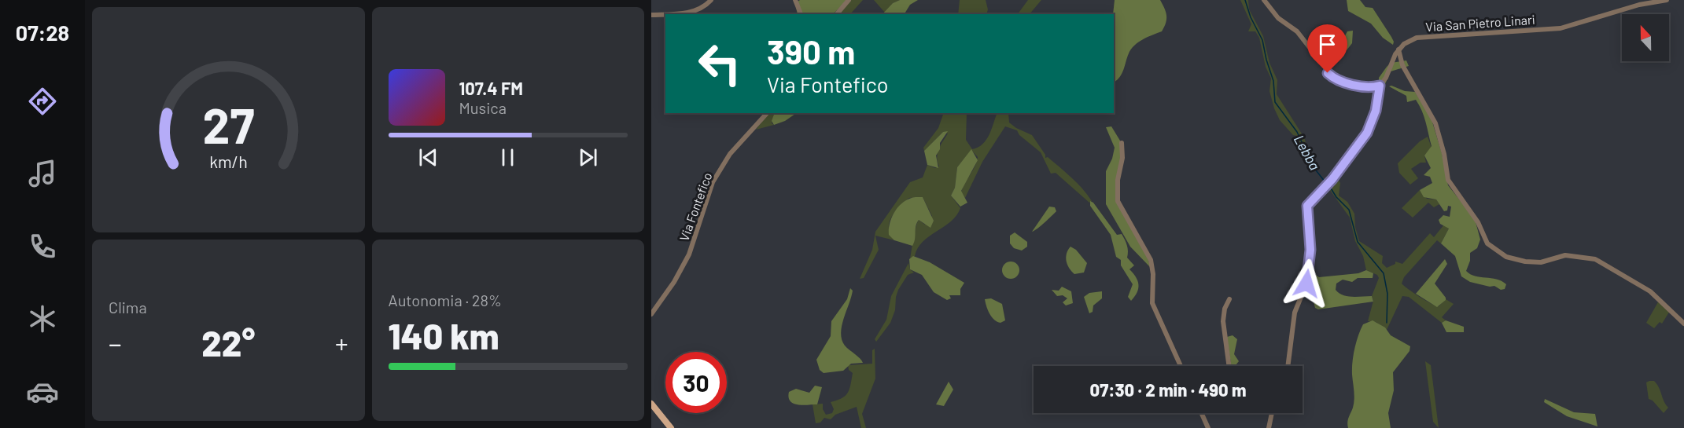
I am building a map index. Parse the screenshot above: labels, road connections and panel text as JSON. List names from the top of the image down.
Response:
{
  "streets": {
    "street": ["Via San Pietro Linari", "Via Fontefico"]
  },
  "water": ["Lebba"],
  "north": "top",
  "page": {
    "tabs": "07:28",
    "turn": ["390 m", "Via Fontefico"],
    "song": ["107.4 FM", "Musica"],
    "tile": [
      "Clima",
      ["Autonomia · 28%", "140 km"]
    ],
    "heat": ["−", "22°", "+"],
    "limit": "30",
    "trip": "07:30 · 2 min · 490 m",
    "gauge": ["27", "km/h"]
  }
}
